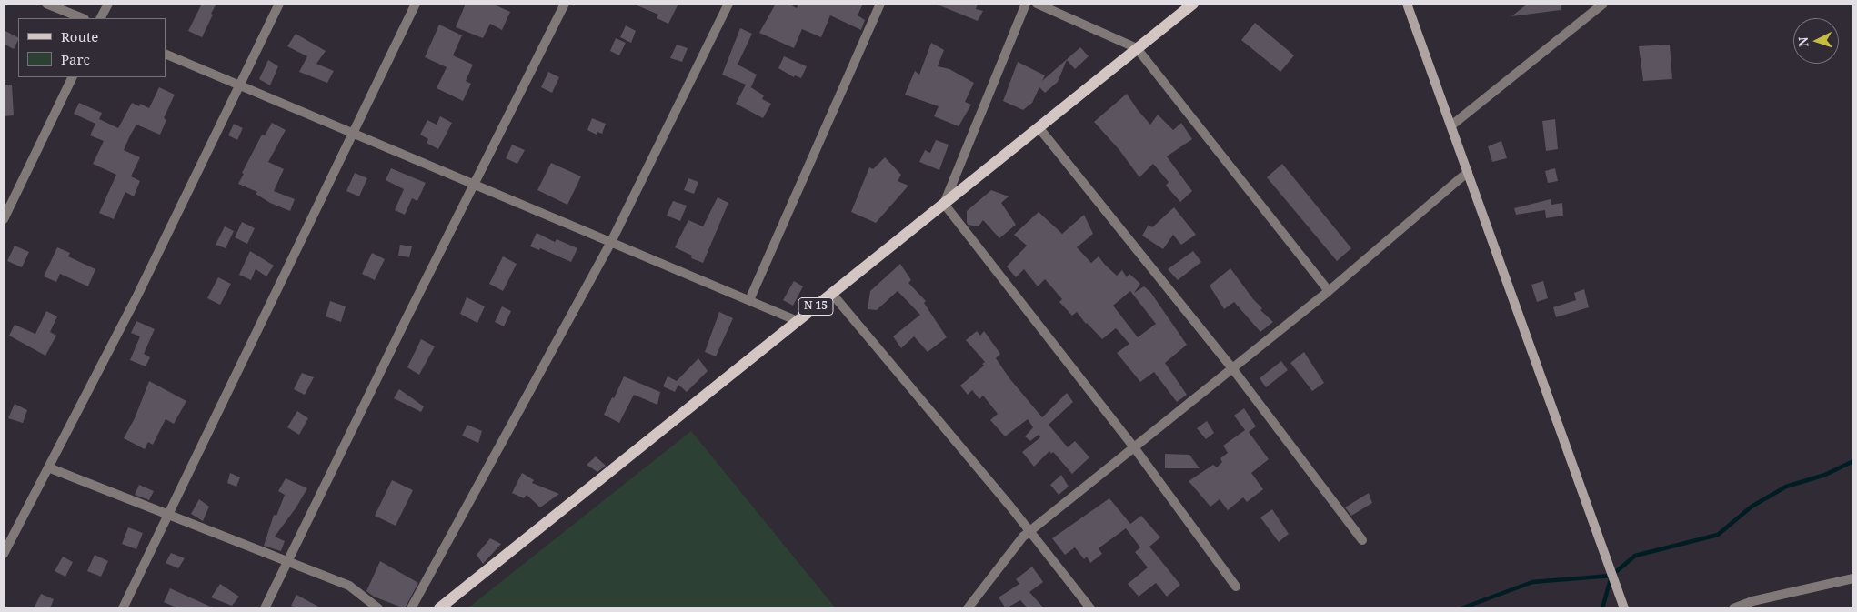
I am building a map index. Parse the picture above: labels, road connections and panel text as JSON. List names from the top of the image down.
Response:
{
  "streets": {
    "main road": ["N 15"]
  },
  "legend": ["Route", "Parc"],
  "north": "left"
}
